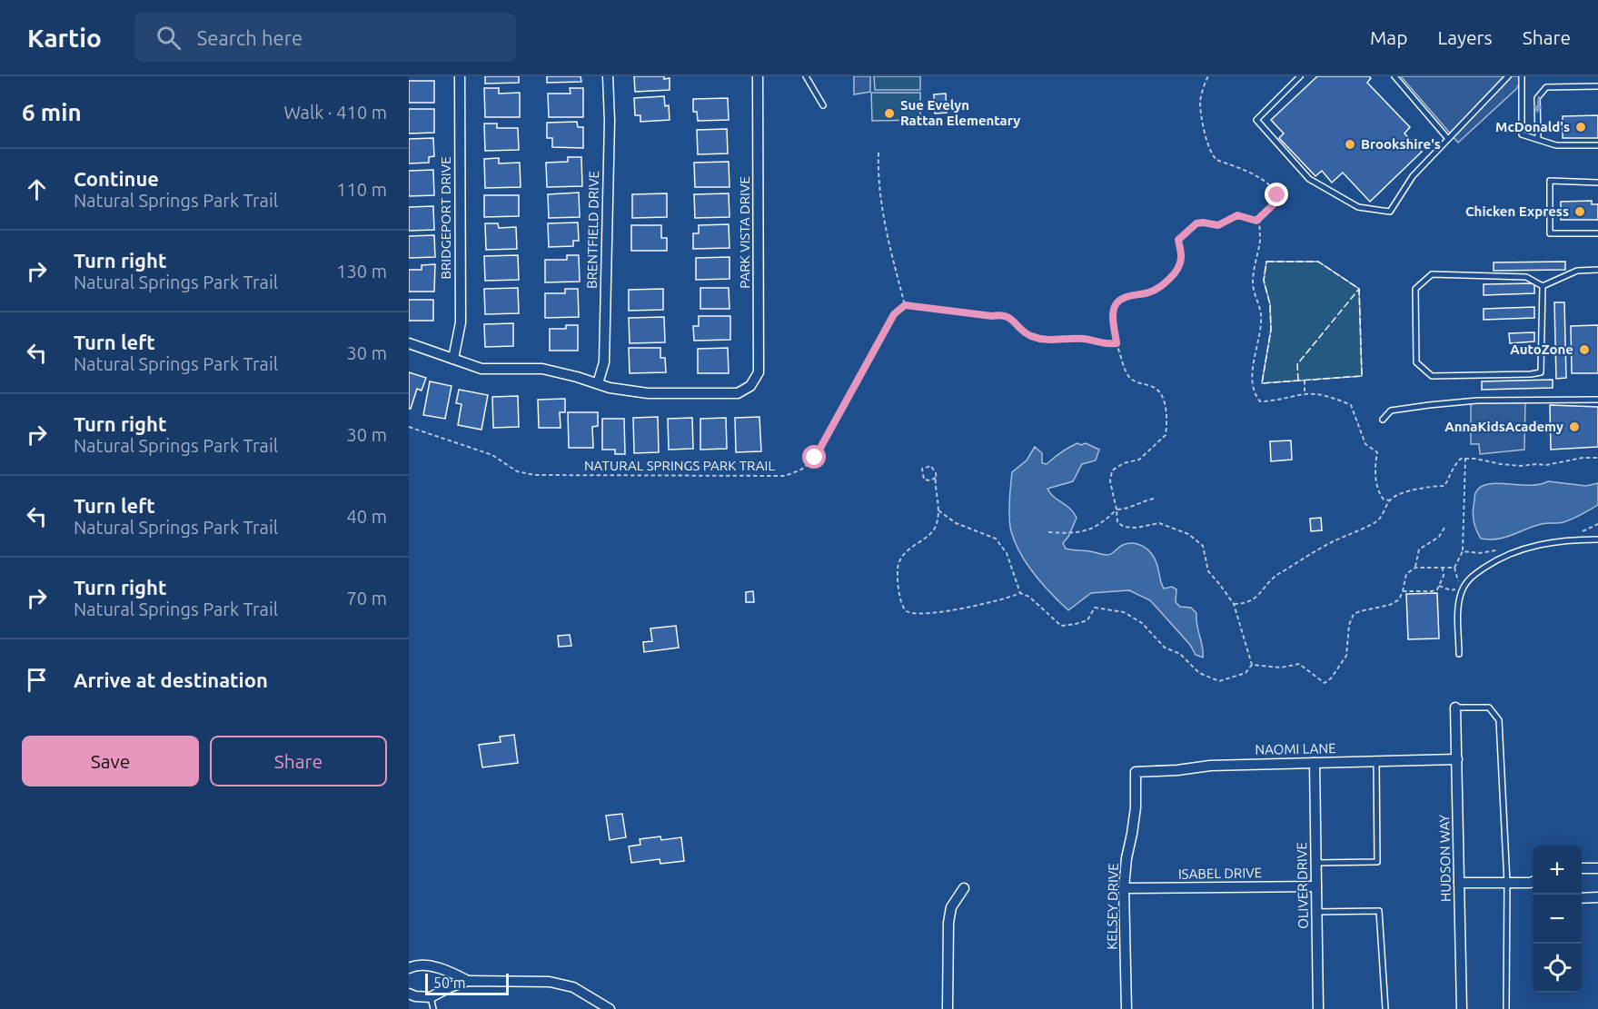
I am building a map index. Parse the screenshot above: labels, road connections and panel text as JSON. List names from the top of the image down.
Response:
{
  "streets": {
    "street": [
      "BRIDGEPORT DRIVE",
      "BRENTFIELD DRIVE",
      "PARK VISTA DRIVE",
      "NAOMI LANE",
      "HUDSON WAY",
      "ISABEL DRIVE",
      "OLIVER DRIVE",
      "KELSEY DRIVE"
    ],
    "path": ["NATURAL SPRINGS PARK TRAIL"]
  },
  "crossings": [
    ["BRENTFIELD DRIVE", "PARK VISTA DRIVE"],
    ["NAOMI LANE", "HUDSON WAY"],
    ["NAOMI LANE", "OLIVER DRIVE"],
    ["NAOMI LANE", "KELSEY DRIVE"],
    ["ISABEL DRIVE", "OLIVER DRIVE"],
    ["ISABEL DRIVE", "KELSEY DRIVE"]
  ],
  "places": [
    "Sue Evelyn Rattan Elementary",
    "McDonald's",
    "Brookshire's",
    "Chicken Express",
    "AutoZone",
    "AnnaKidsAcademy"
  ],
  "scale_bar": "50 m",
  "page": {
    "header": "Kartio",
    "search": "Search here",
    "nav": ["Map", "Layers", "Share"],
    "heading": ["6 min", "Walk · 410 m"],
    "list": [
      ["Continue", "Natural Springs Park Trail", "110 m"],
      ["Turn right", "Natural Springs Park Trail", "130 m"],
      ["Turn left", "Natural Springs Park Trail", "30 m"],
      ["Turn right", "Natural Springs Park Trail", "30 m"],
      ["Turn left", "Natural Springs Park Trail", "40 m"],
      ["Turn right", "Natural Springs Park Trail", "70 m"],
      "Arrive at destination"
    ],
    "buttons": ["Save", "Share"],
    "map_buttons": ["+", "−"],
    "scale": "50 m"
  }
}
